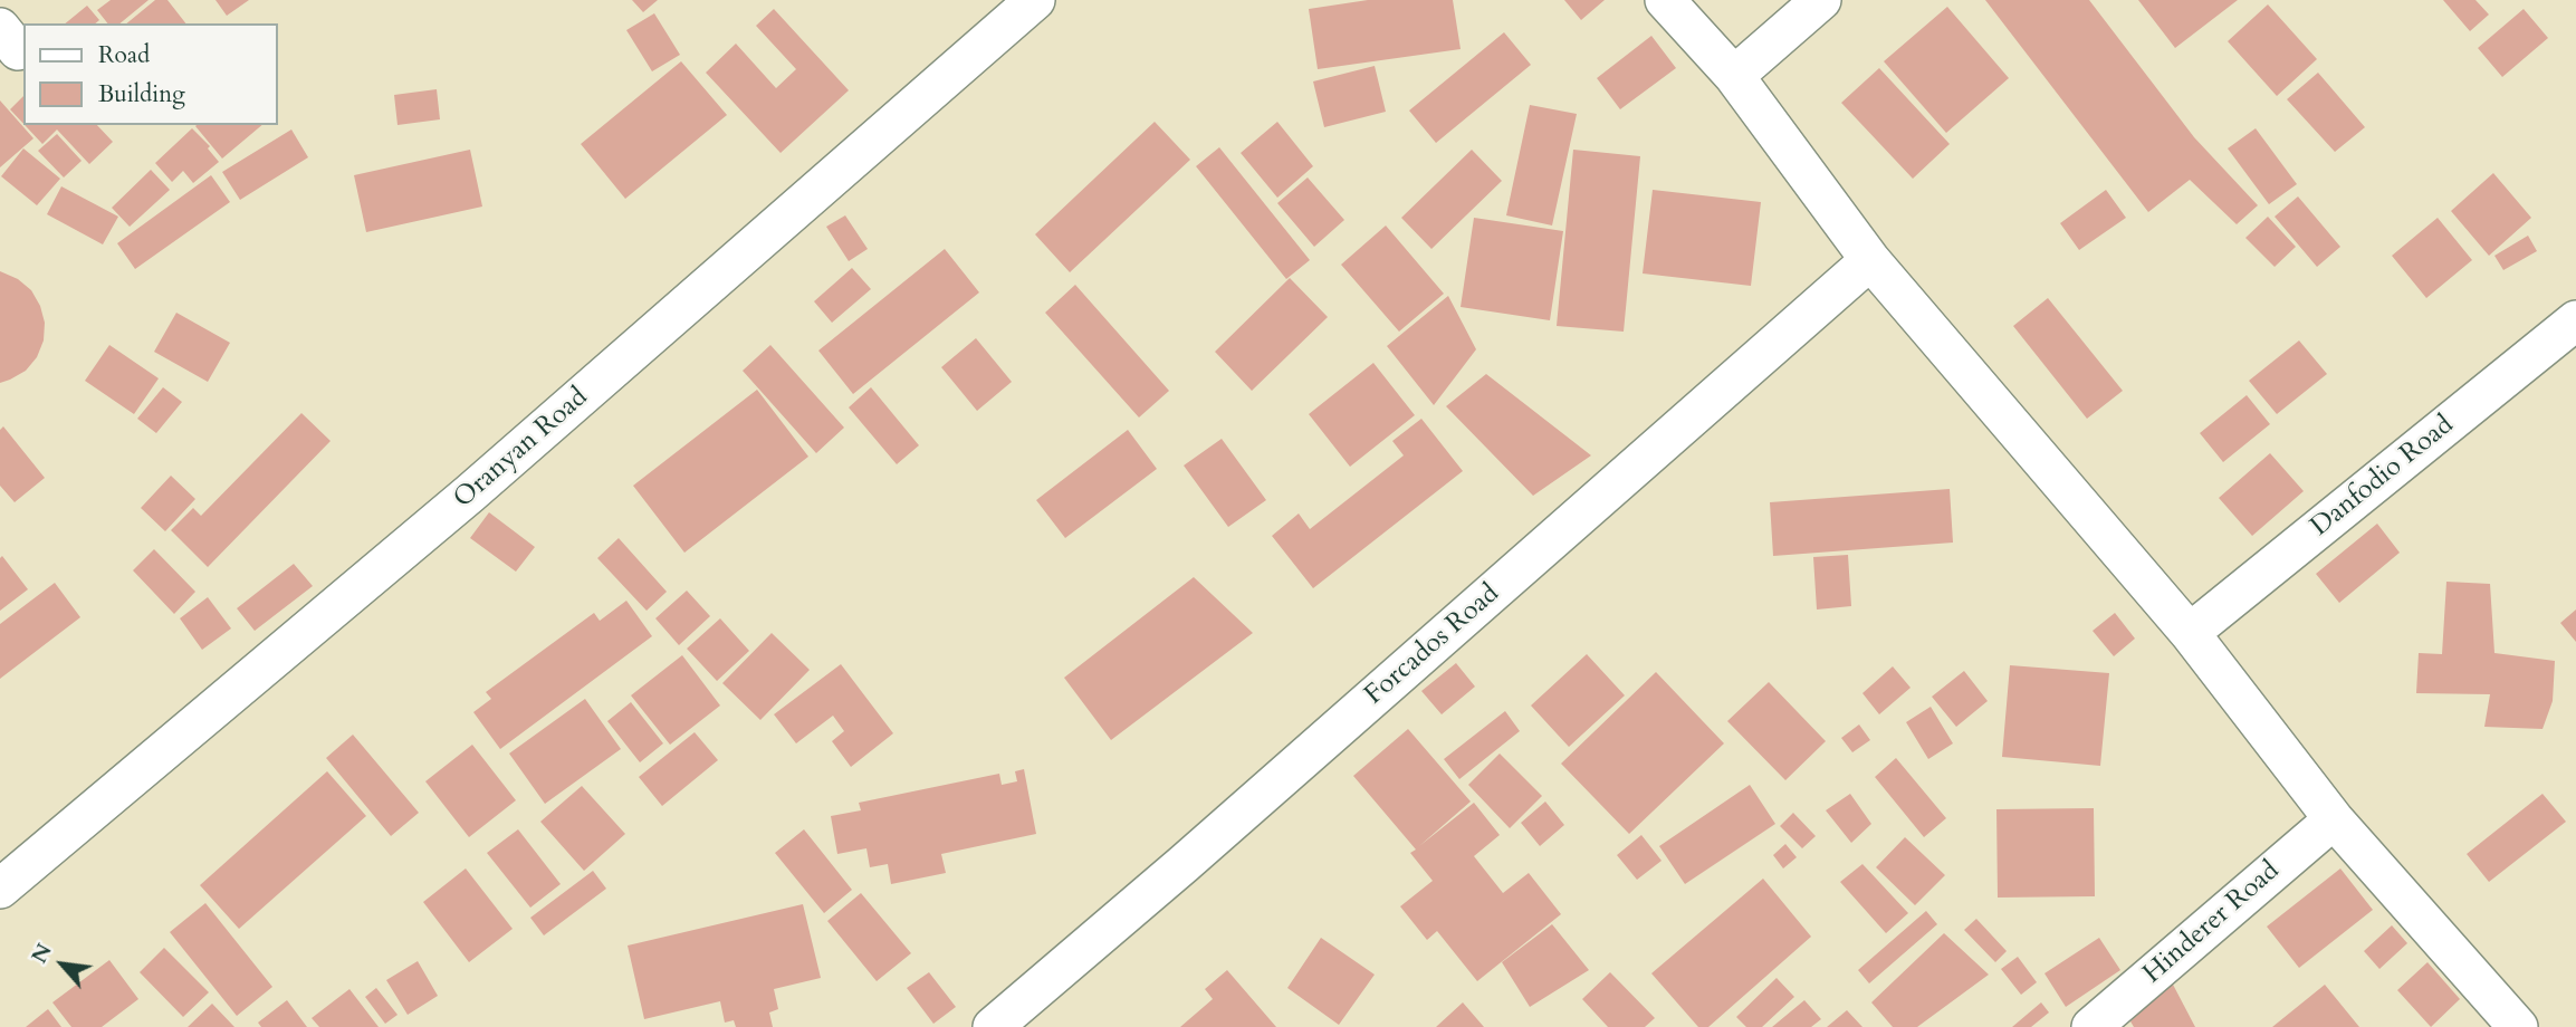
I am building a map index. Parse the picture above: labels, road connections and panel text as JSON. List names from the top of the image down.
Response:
{
  "streets": {
    "street": [
      "Oranyan Road",
      "Danfodio Road",
      "Forcados Road",
      "Hinderer Road"
    ]
  },
  "legend": ["Road", "Building"],
  "north": "top left"
}
